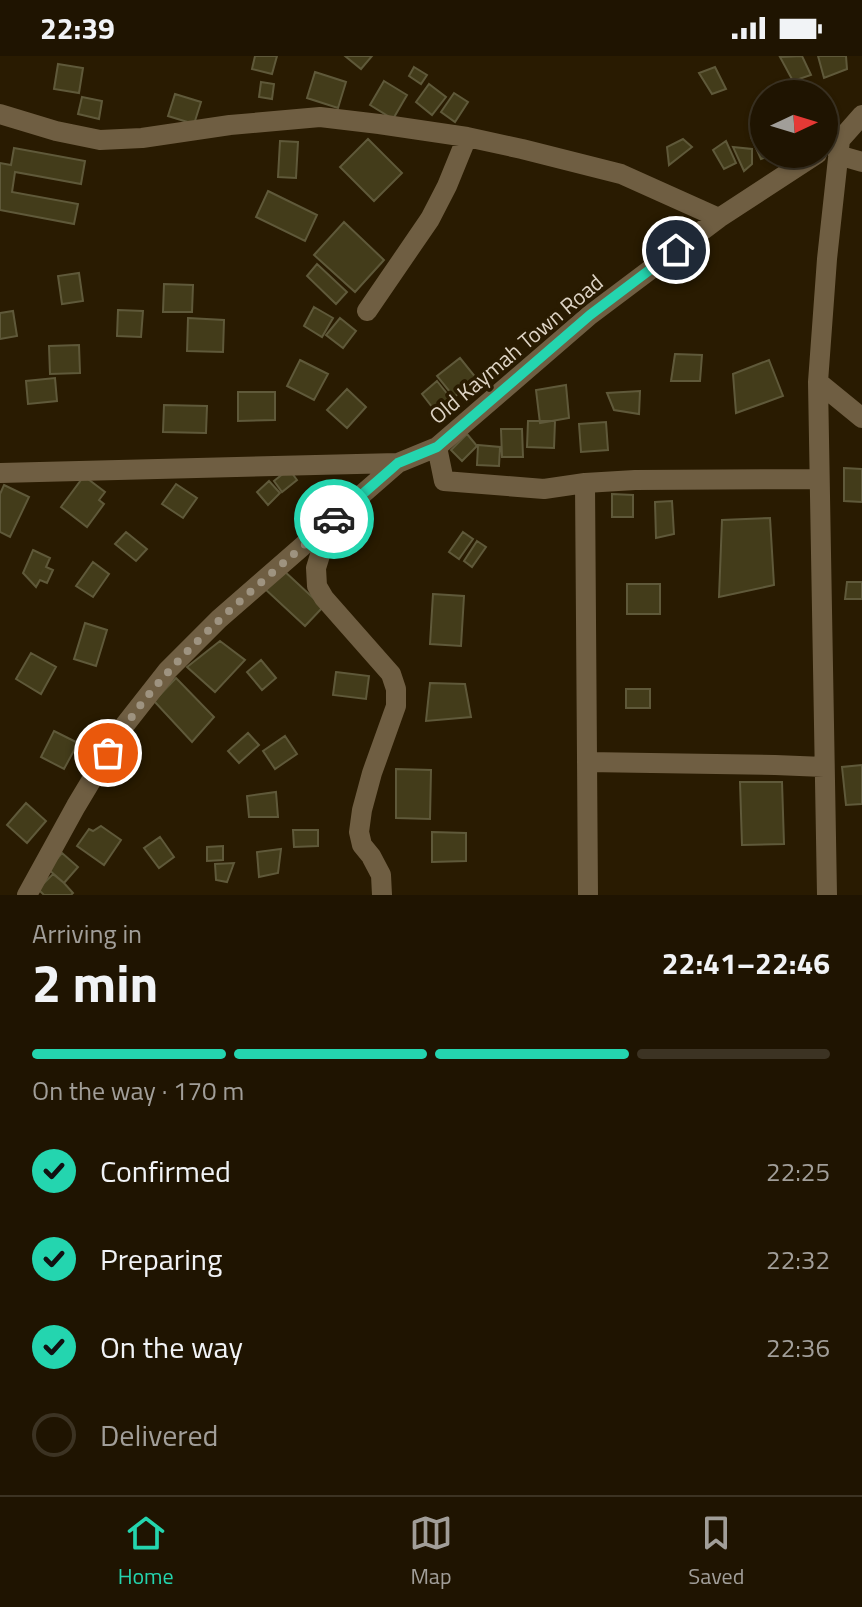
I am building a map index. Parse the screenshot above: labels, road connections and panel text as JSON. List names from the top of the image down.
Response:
{
  "streets": {
    "street": ["Old Kaymah Town Road"]
  },
  "north": "right",
  "page": {
    "status": "22:39",
    "heading": ["2 min", "Arriving in", "22:41–22:46"],
    "bar": "On the way · 170 m",
    "list": [
      ["Confirmed", "22:25"],
      ["Preparing", "22:32"],
      ["On the way", "22:36"],
      "Delivered"
    ],
    "tabs": ["Home", "Map", "Saved"]
  }
}
